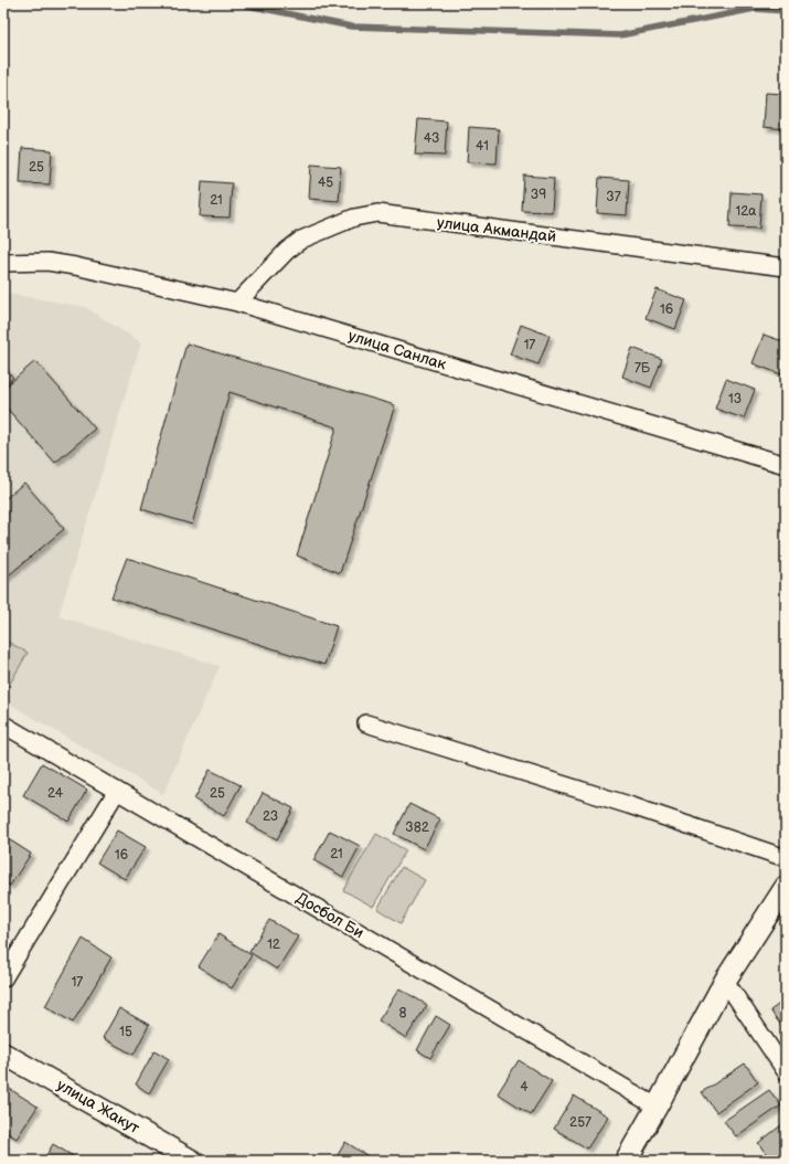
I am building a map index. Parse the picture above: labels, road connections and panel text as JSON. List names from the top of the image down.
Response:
{
  "streets": {
    "street": [
      "улица Акмандай",
      "улица Санлак",
      "Досбол Би",
      "улица Жакут"
    ]
  },
  "crossings": [
    ["улица Акмандай", "улица Санлак"]
  ],
  "house_numbers": [
    "43",
    "41",
    "25",
    "45",
    "39",
    "37",
    "21",
    "12а",
    "16",
    "17",
    "7Б",
    "13",
    "24",
    "25",
    "23",
    "382",
    "21",
    "16",
    "12",
    "17",
    "8",
    "15",
    "4",
    "257"
  ]
}
